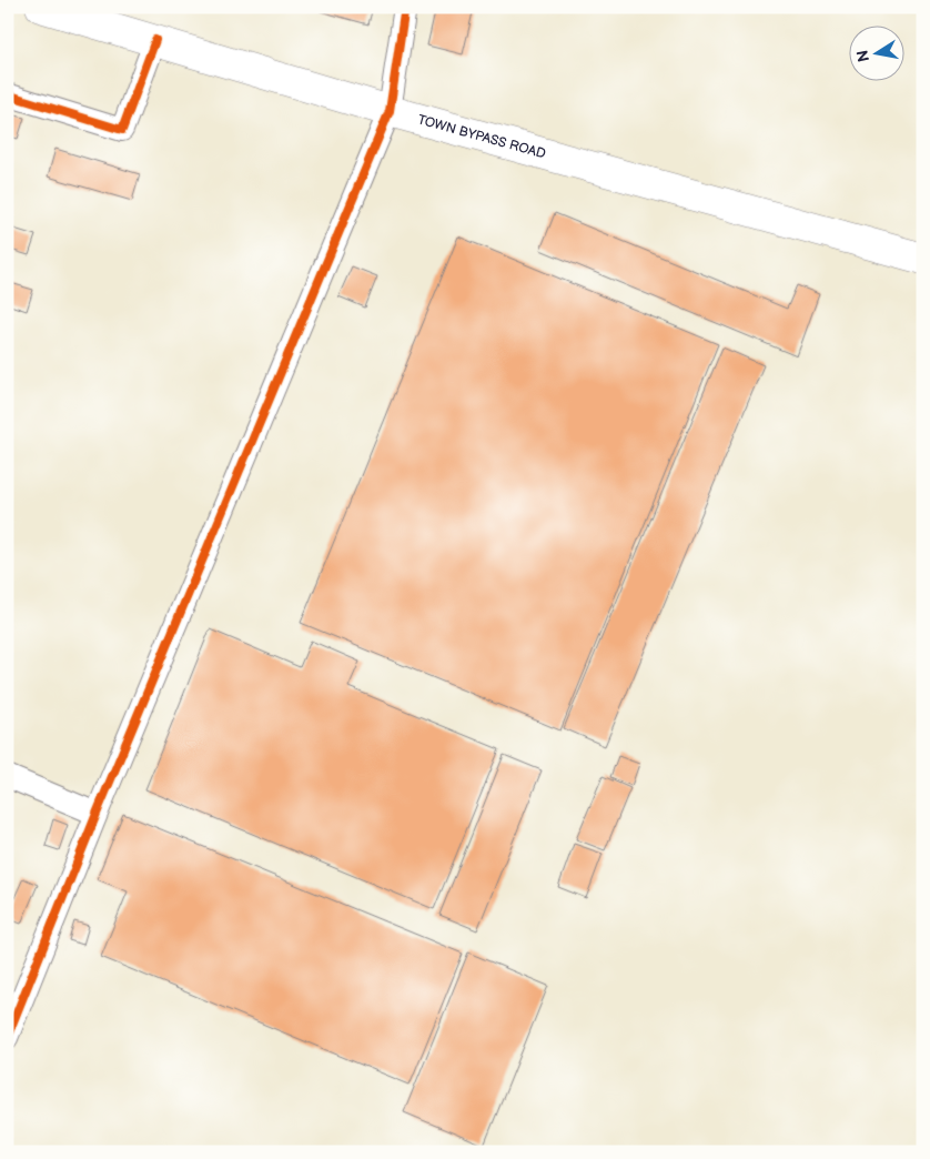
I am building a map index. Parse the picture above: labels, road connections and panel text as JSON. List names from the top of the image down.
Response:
{
  "streets": {
    "main road": ["TOWN BYPASS ROAD"]
  },
  "north": "left"
}
